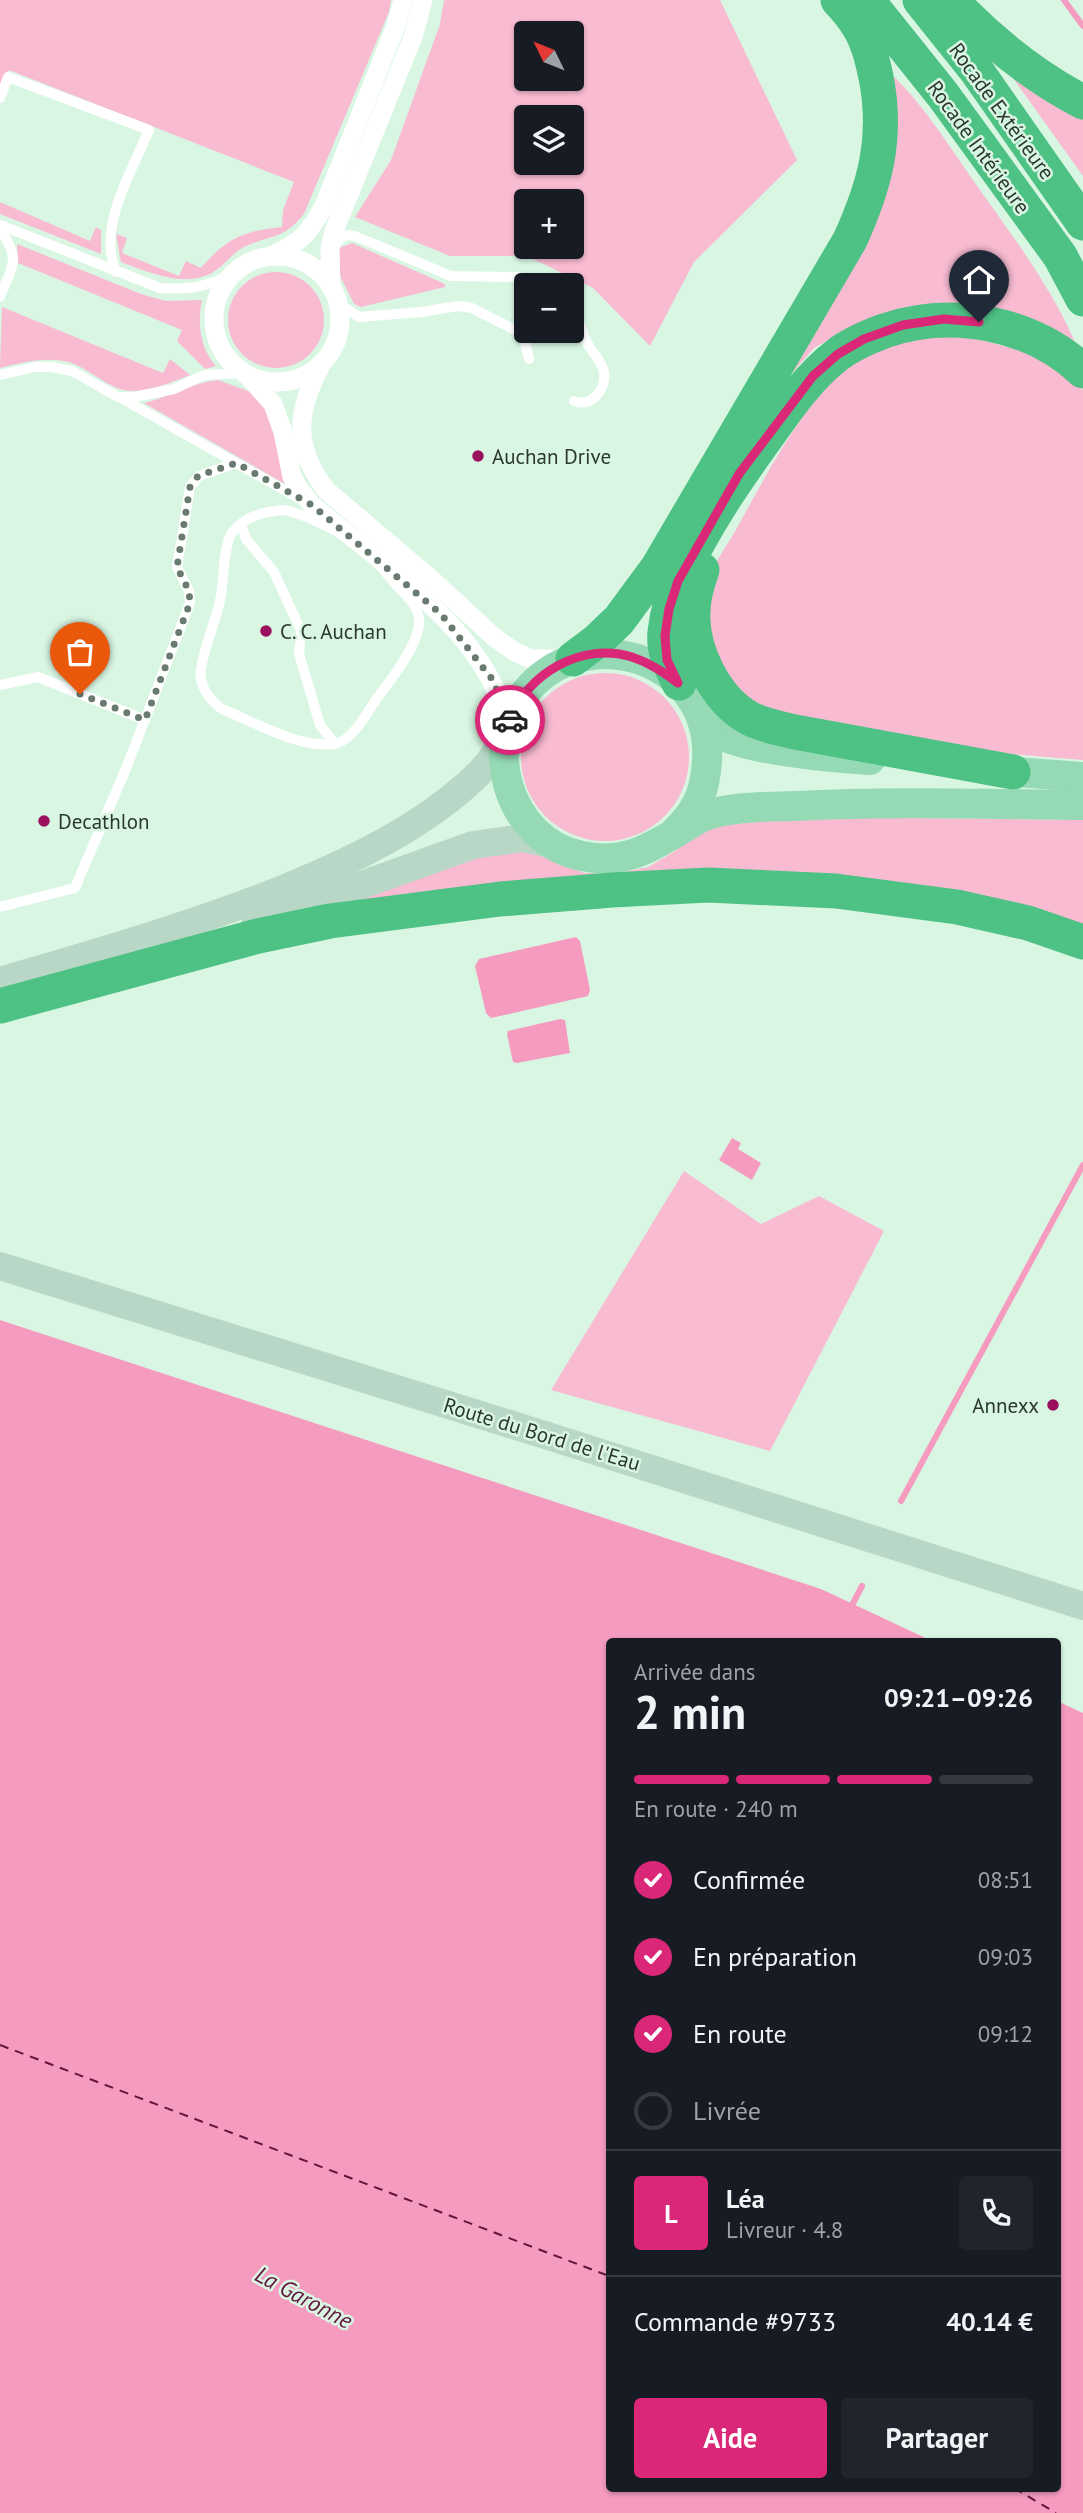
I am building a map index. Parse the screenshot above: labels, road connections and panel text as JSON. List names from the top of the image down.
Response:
{
  "streets": {
    "highway": ["Rocade Extérieure", "Rocade Intérieure"],
    "main road": ["Route du Bord de l'Eau"]
  },
  "water": ["La Garonne"],
  "places": [
    "Auchan Drive",
    "C. C. Auchan",
    "Decathlon",
    "Annexx"
  ],
  "north": "top left",
  "page": {
    "map_buttons": ["+", "−"],
    "heading": ["2 min", "Arrivée dans", "09:21–09:26"],
    "panel": [
      "Léa",
      "Livreur · 4.8",
      "Commande #9733",
      "40.14 €"
    ],
    "bar": "En route · 240 m",
    "list": [
      ["Confirmée", "08:51"],
      ["En préparation", "09:03"],
      ["En route", "09:12"],
      "Livrée"
    ],
    "round": "L",
    "buttons": ["Aide", "Partager"]
  }
}
